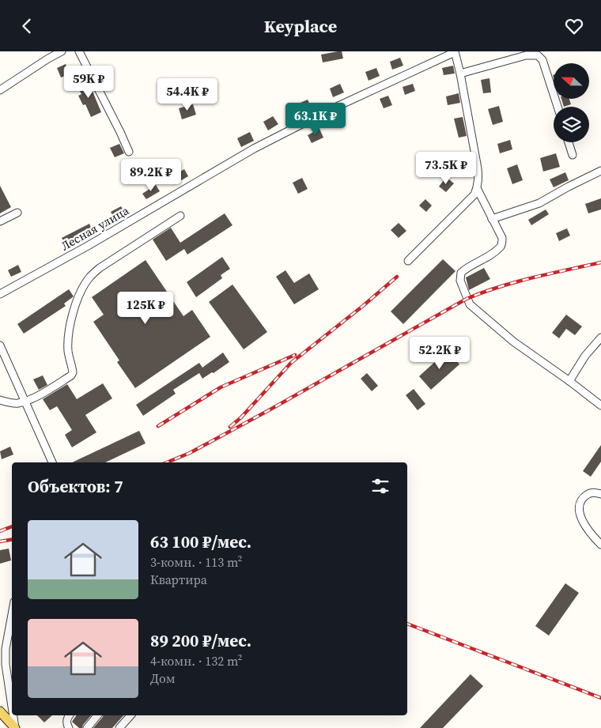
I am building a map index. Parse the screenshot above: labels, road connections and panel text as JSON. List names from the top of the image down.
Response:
{
  "streets": {
    "lane": ["Лесная улица"]
  },
  "north": "left",
  "page": {
    "header": "Keyplace",
    "price": [
      "59K ₽",
      "54.4K ₽",
      "63.1K ₽",
      "73.5K ₽",
      "89.2K ₽",
      "125K ₽",
      "52.2K ₽"
    ],
    "heading": "Объектов: 7",
    "list": [
      {
        "name": "63 100 ₽/мес.",
        "note": "3-комн. · 113 m² · Квартира"
      },
      {
        "name": "89 200 ₽/мес.",
        "note": "4-комн. · 132 m² · Дом"
      }
    ]
  }
}
